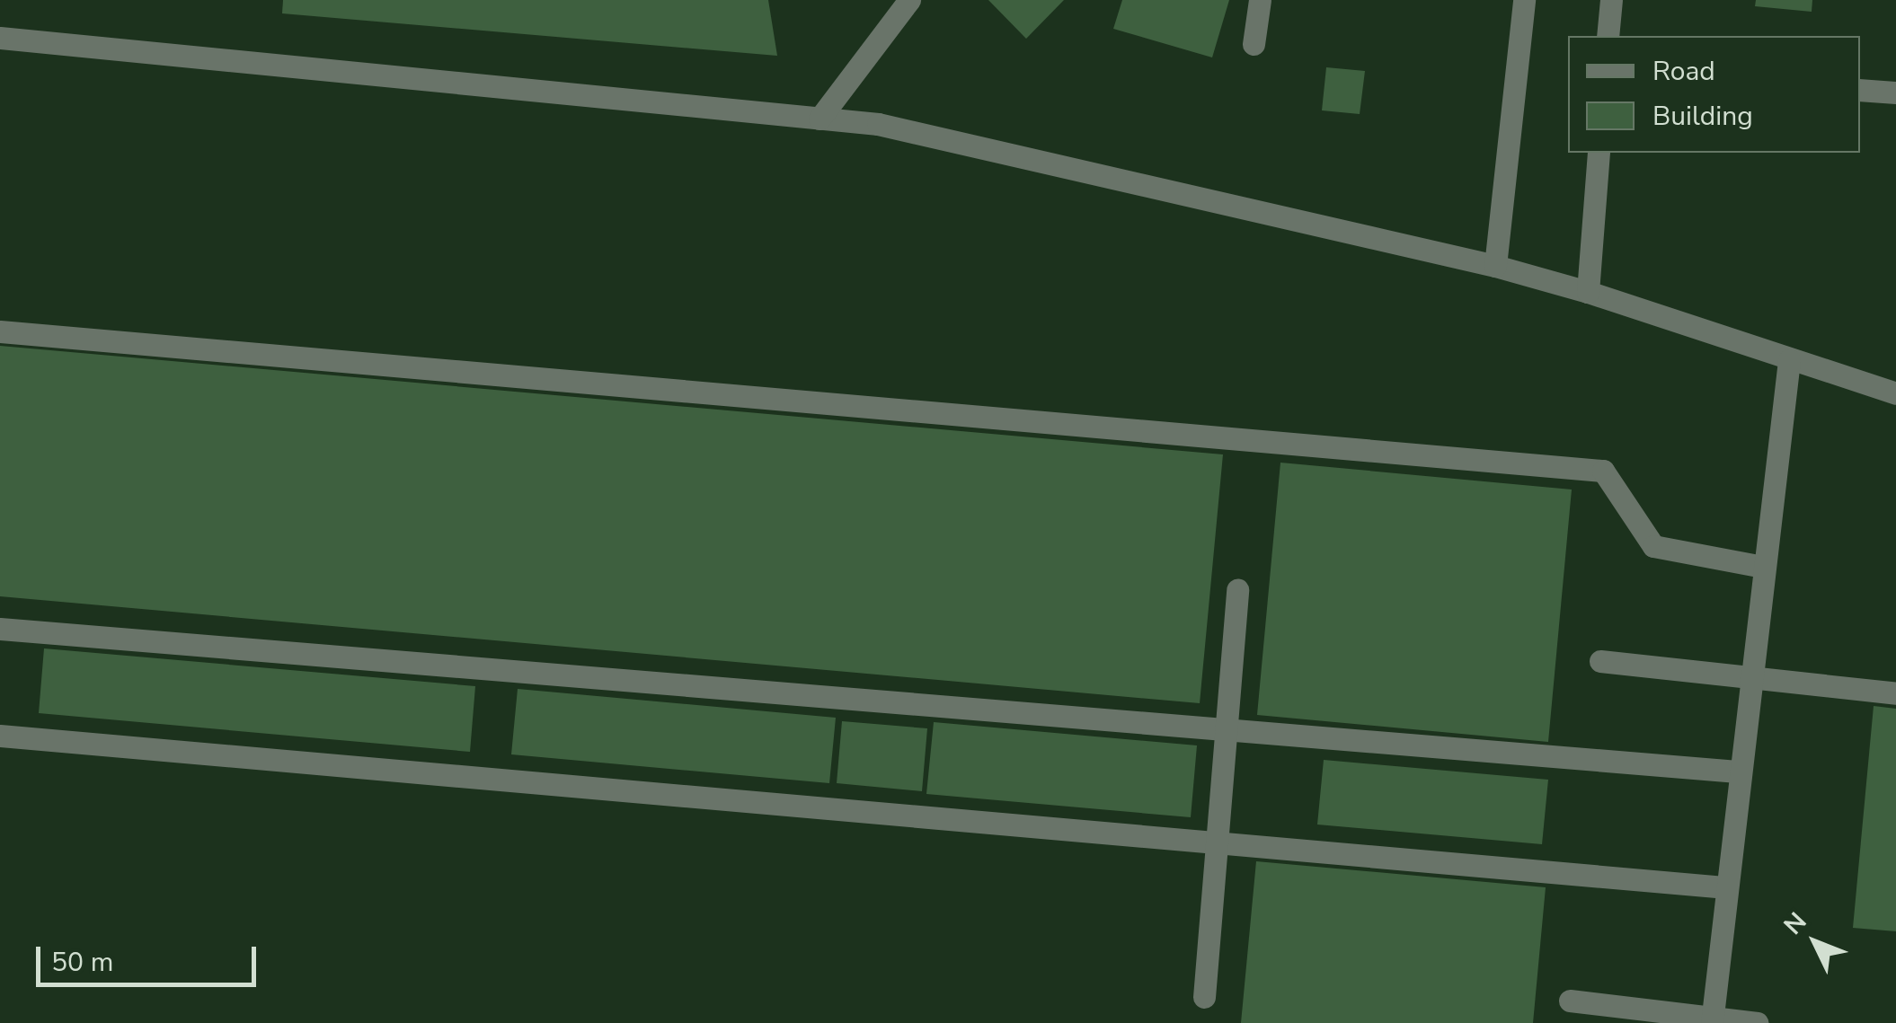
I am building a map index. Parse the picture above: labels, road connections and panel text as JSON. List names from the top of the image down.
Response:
{
  "legend": ["Road", "Building"],
  "scale_bar": "50 m",
  "north": "top left"
}
